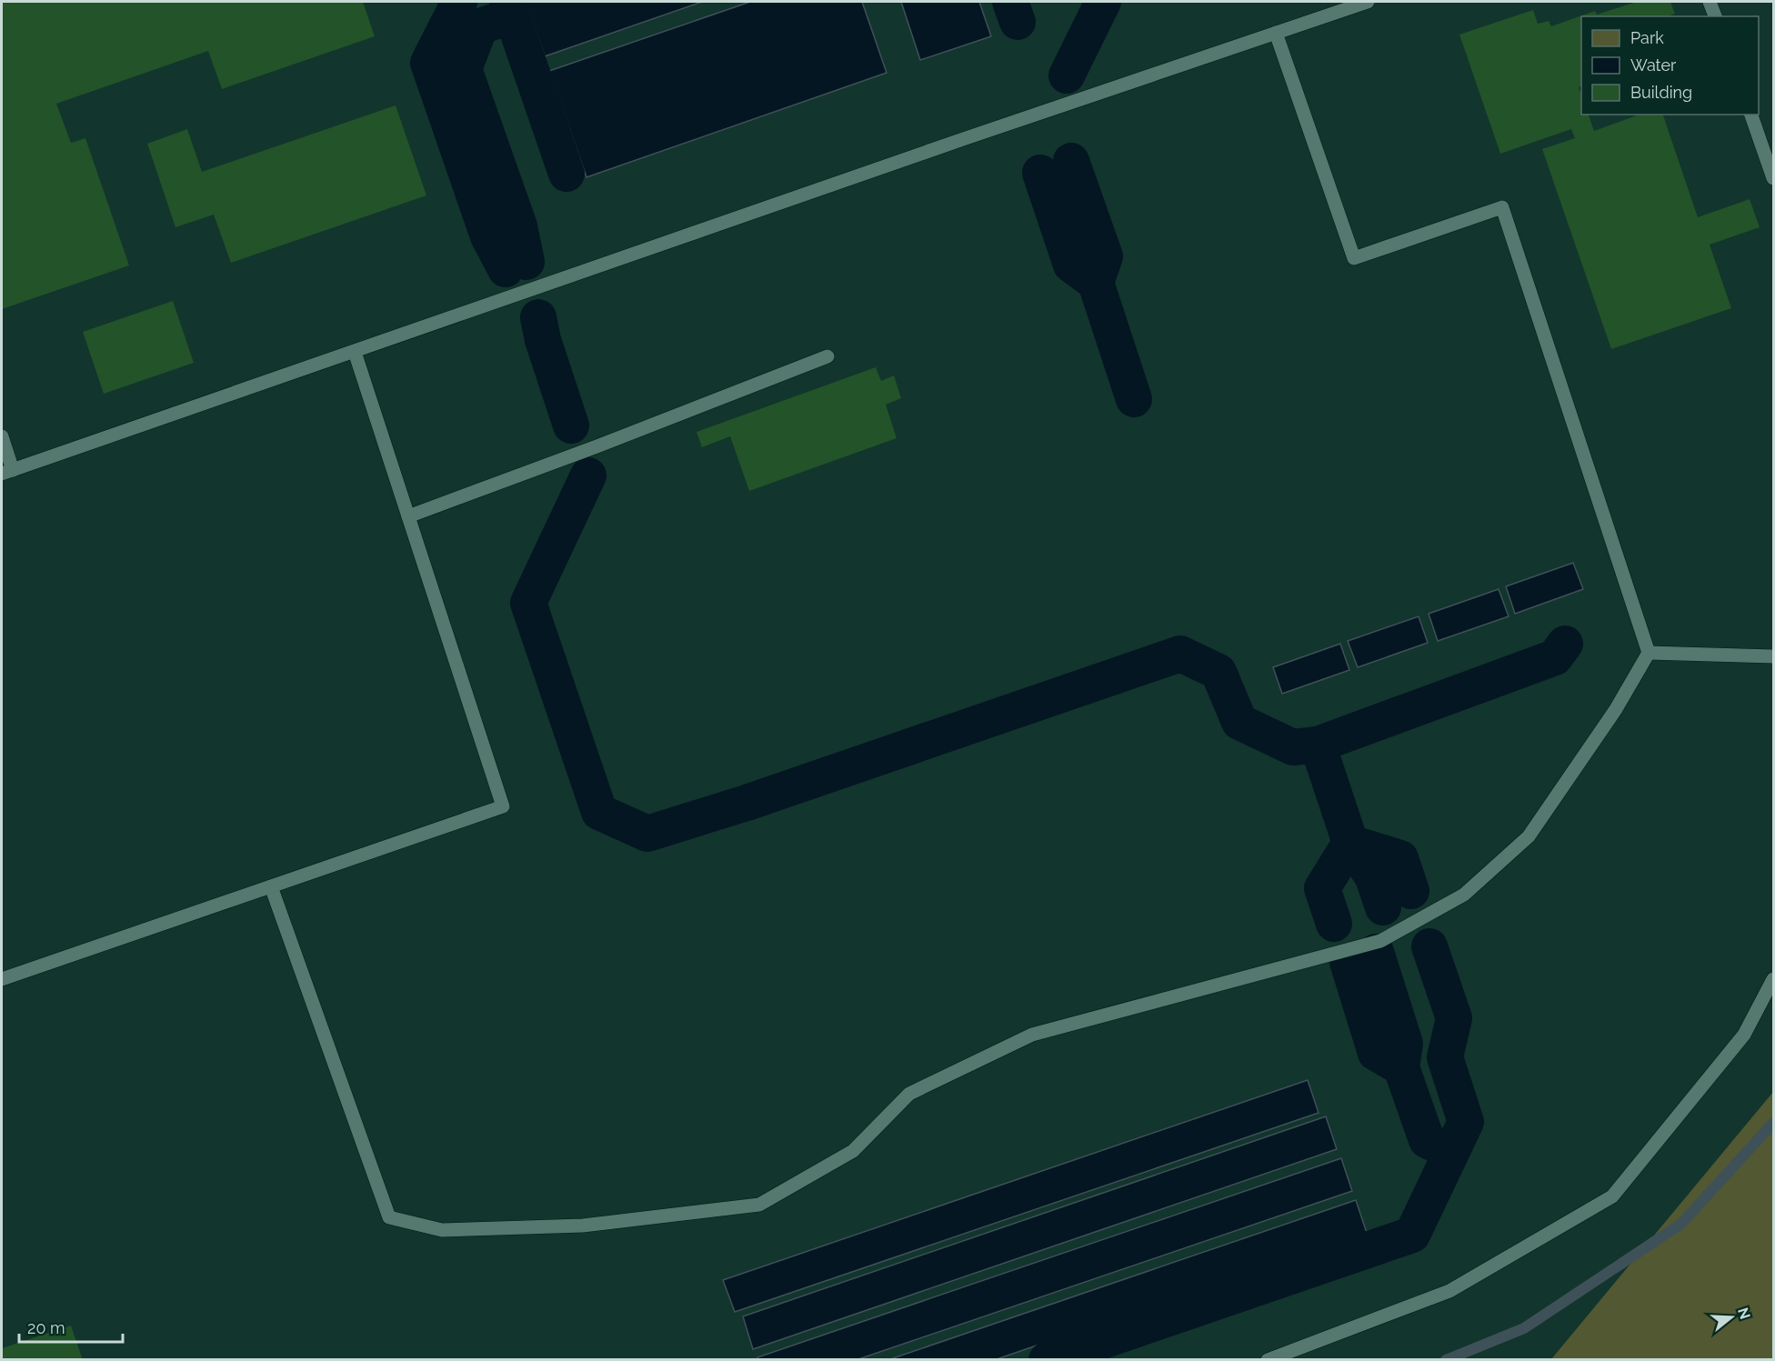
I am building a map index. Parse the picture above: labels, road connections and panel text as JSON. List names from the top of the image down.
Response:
{
  "legend": ["Park", "Water", "Building"],
  "scale_bar": "20 m",
  "north": "right"
}
